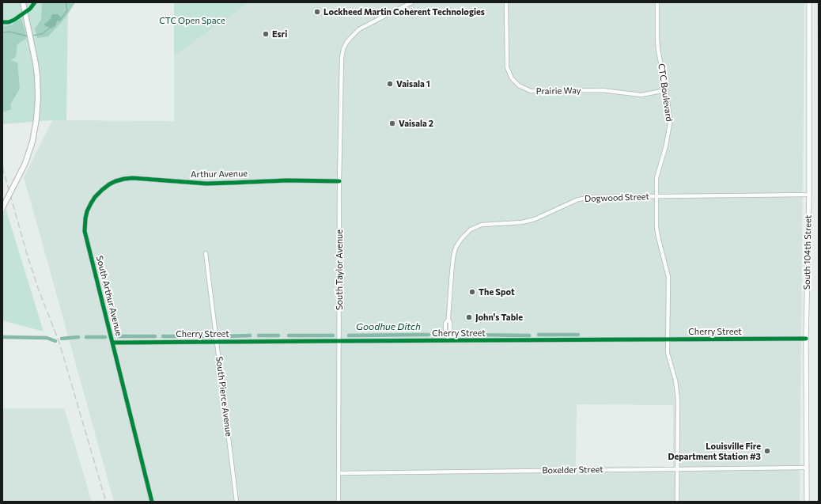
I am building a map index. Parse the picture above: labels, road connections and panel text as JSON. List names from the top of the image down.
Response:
{
  "streets": {
    "street": [
      "Prairie Way",
      "CTC Boulevard",
      "Arthur Avenue",
      "Dogwood Street",
      "South 104th Street",
      "South Taylor Avenue",
      "South Arthur Avenue",
      "Cherry Street",
      "South Pierce Avenue",
      "Boxelder Street"
    ]
  },
  "crossings": [
    ["Prairie Way", "CTC Boulevard"],
    ["CTC Boulevard", "Dogwood Street"],
    ["CTC Boulevard", "Cherry Street"],
    ["CTC Boulevard", "Boxelder Street"],
    ["Arthur Avenue", "South Taylor Avenue"],
    ["Arthur Avenue", "South Arthur Avenue"],
    ["Dogwood Street", "South 104th Street"],
    ["Dogwood Street", "Cherry Street"],
    ["South 104th Street", "Cherry Street"],
    ["South 104th Street", "Boxelder Street"],
    ["South Taylor Avenue", "Cherry Street"],
    ["South Taylor Avenue", "Boxelder Street"],
    ["South Arthur Avenue", "Cherry Street"],
    ["Cherry Street", "South Pierce Avenue"]
  ],
  "water": ["Goodhue Ditch"],
  "parks": ["CTC Open Space"],
  "places": [
    "Lockheed Martin Coherent Technologies",
    "Esri",
    "Vaisala 1",
    "Vaisala 2",
    "The Spot",
    "John's Table",
    "Louisville Fire Department Station #3"
  ]
}
